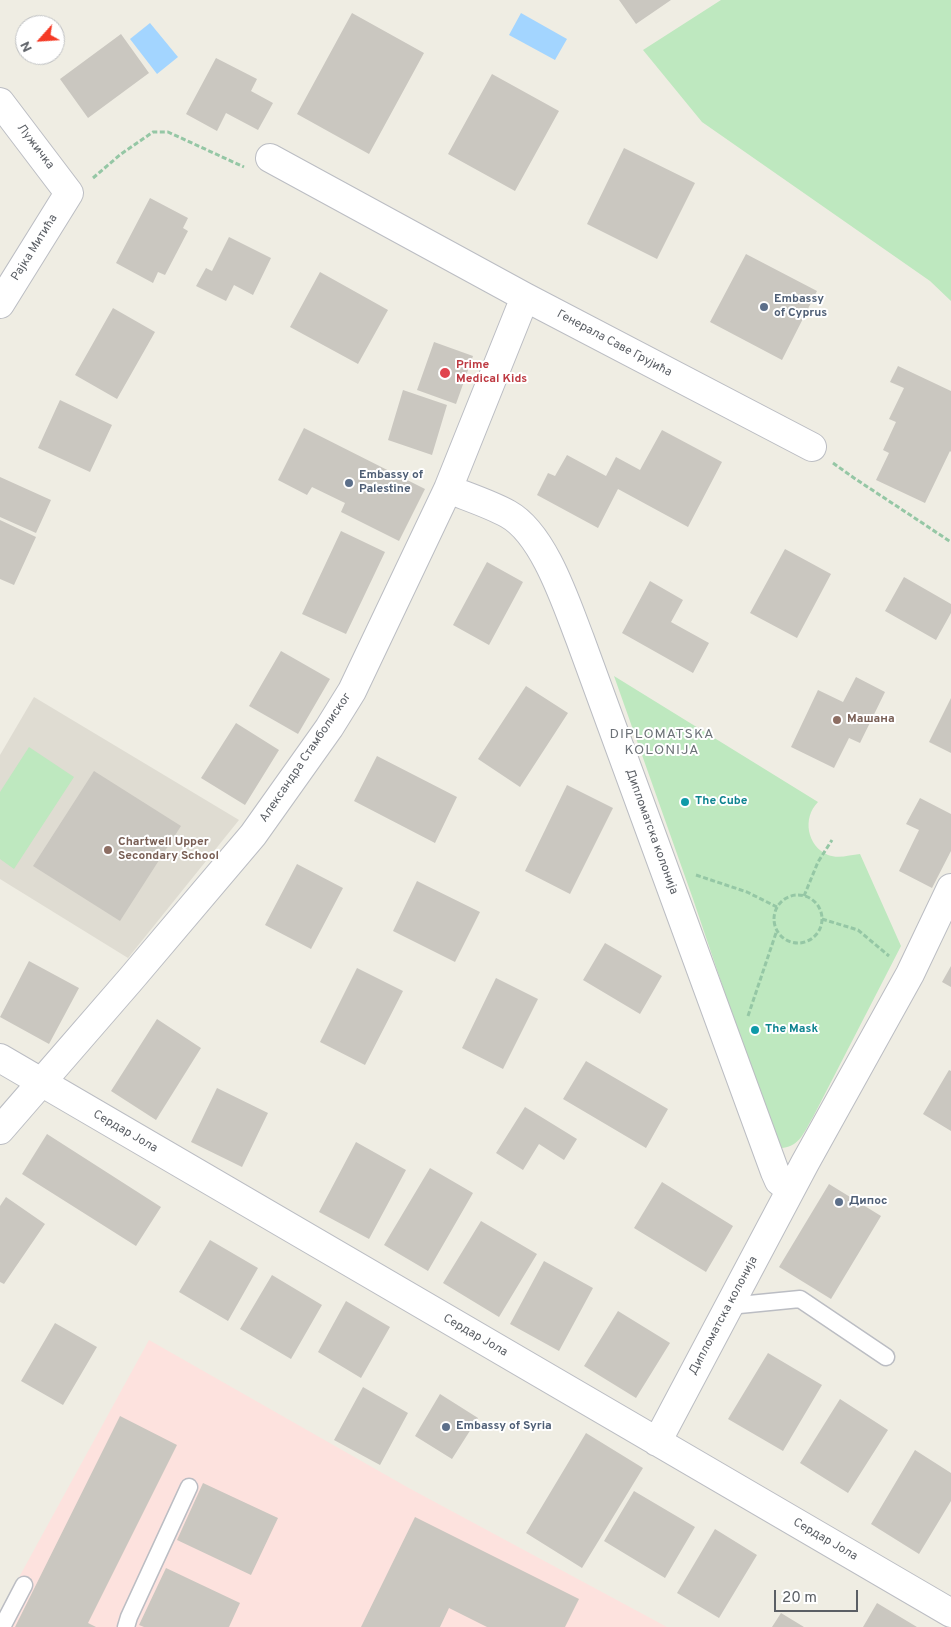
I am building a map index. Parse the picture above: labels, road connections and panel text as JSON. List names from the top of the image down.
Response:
{
  "streets": {
    "street": [
      "Лужичка",
      "Рајка Митића",
      "Генерала Саве Грујића",
      "Александра Стамболиског",
      "Дипломатска колонија",
      "Сердар Јола"
    ]
  },
  "crossings": [
    ["Лужичка", "Рајка Митића"],
    ["Генерала Саве Грујића", "Александра Стамболиског"],
    ["Александра Стамболиског", "Дипломатска колонија"],
    ["Александра Стамболиског", "Сердар Јола"],
    ["Дипломатска колонија", "Сердар Јола"]
  ],
  "districts": ["DIPLOMATSKA KOLONIJA"],
  "places": [
    "Embassy of Cyprus",
    "Prime Medical Kids",
    "Embassy of Palestine",
    "Машана",
    "The Cube",
    "Chartwell Upper Secondary School",
    "The Mask",
    "Дипос",
    "Embassy of Syria"
  ],
  "scale_bar": "20 m",
  "north": "bottom left"
}
